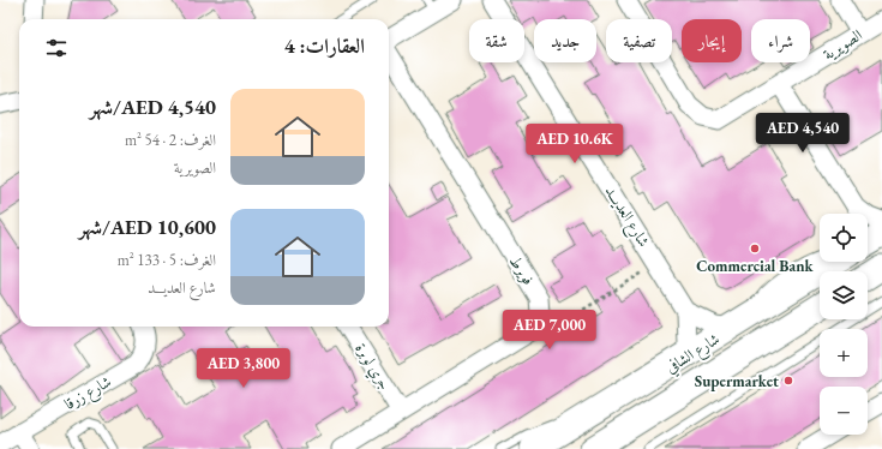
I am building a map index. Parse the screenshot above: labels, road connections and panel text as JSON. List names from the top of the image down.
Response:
{
  "streets": {
    "main road": ["شارع الشافي"],
    "street": [
      "الصويرية",
      "شارع العديـــد",
      "فويرط",
      "جري لوبرة",
      "شارع زرقا"
    ]
  },
  "places": ["Commercial Bank", "Supermarket"],
  "page": {
    "chip": [
      "شراء",
      "إيجار",
      "تصفية",
      "جديد",
      "شقة"
    ],
    "heading": "العقارات: 4",
    "list": [
      {
        "name": "AED 4,540/شهر",
        "note": "الغرف: 2 · 54 m² · الصويرية"
      },
      {
        "name": "AED 10,600/شهر",
        "note": "الغرف: 5 · 133 m² · شارع العديـــد"
      }
    ],
    "price": [
      "AED 4,540",
      "AED 10.6K",
      "AED 7,000",
      "AED 3,800"
    ],
    "map_buttons": ["+", "−"]
  }
}
